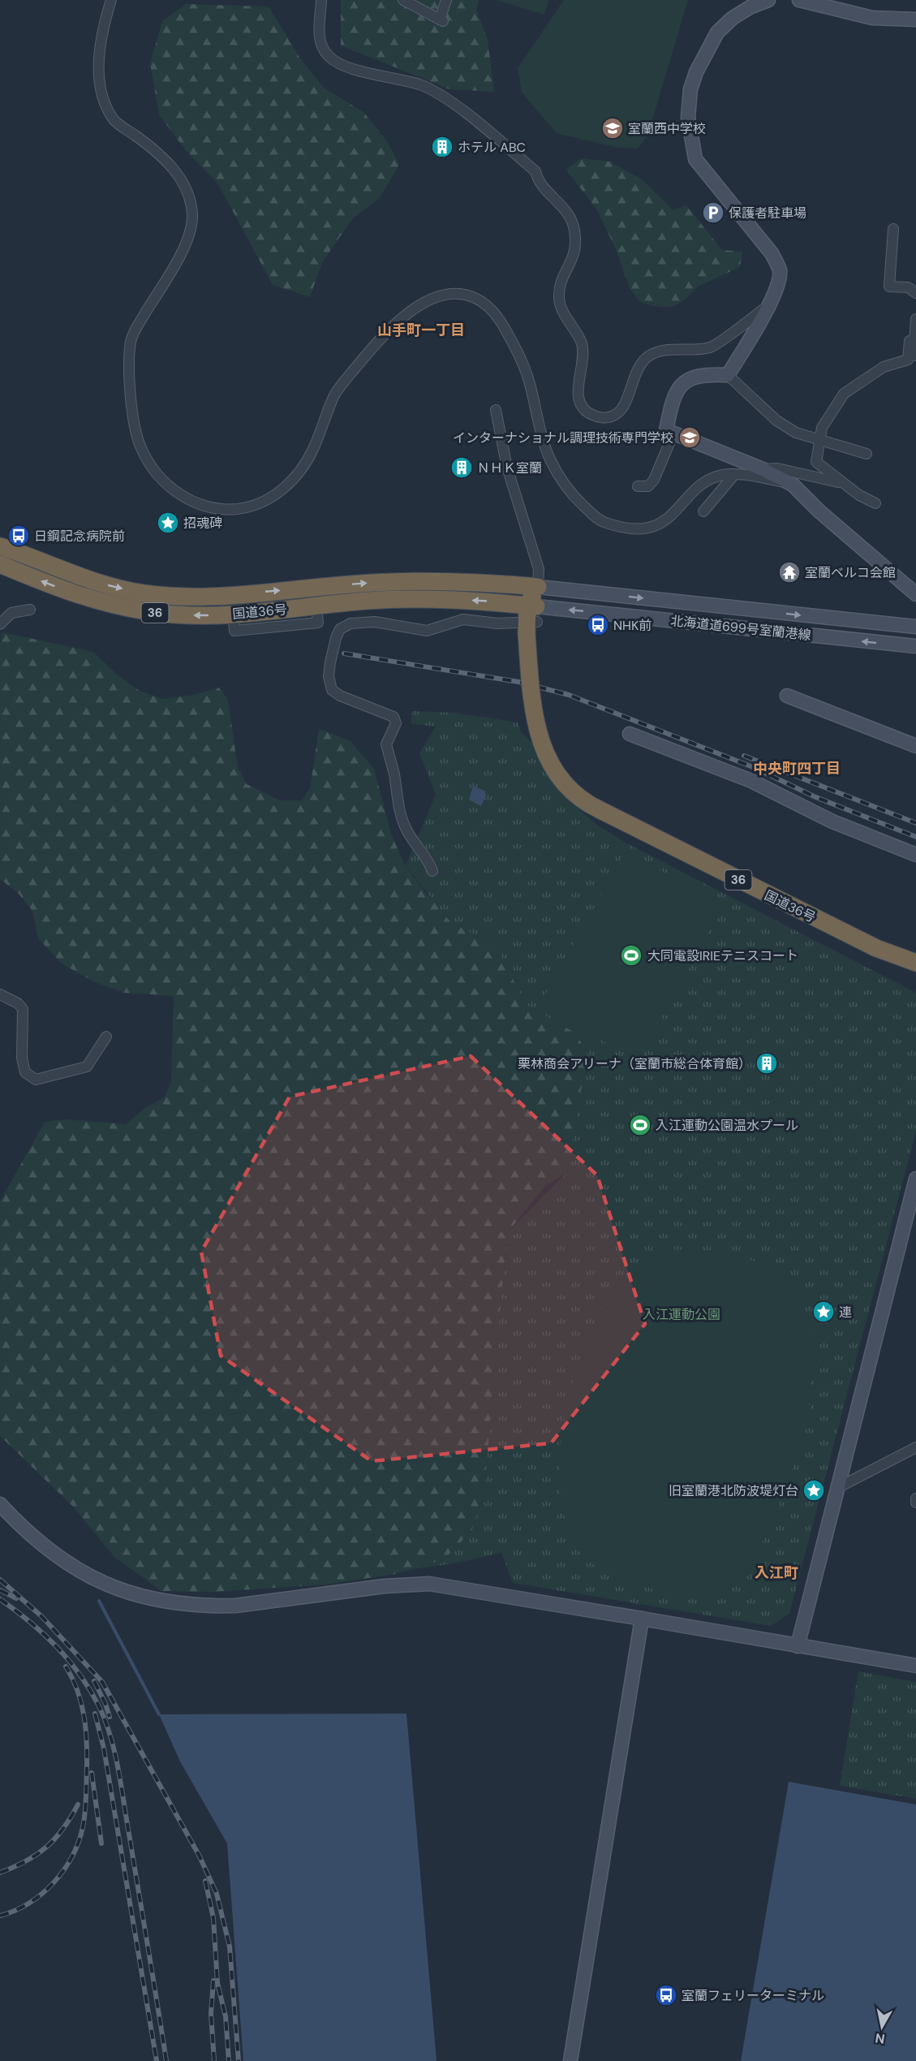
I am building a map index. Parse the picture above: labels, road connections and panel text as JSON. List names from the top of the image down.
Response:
{
  "streets": {
    "highway": ["国道36号", "36"],
    "street": ["北海道道699号室蘭港線"]
  },
  "crossings": [
    ["国道36号", "36"],
    ["国道36号", "北海道道699号室蘭港線"]
  ],
  "districts": ["山手町一丁目", "中央町四丁目", "入江町"],
  "parks": ["入江運動公園"],
  "places": {
    "school or university": ["室蘭西中学校", "インターナショナル調理技術専門学校"],
    "building": ["ホテル ABC", "ＮＨＫ室蘭", "栗林商会アリーナ（室蘭市総合体育館）"],
    "parking": ["保護者駐車場"],
    "place": ["招魂碑", "連", "旧室蘭港北防波堤灯台"],
    "bus stop": ["日鋼記念病院前", "NHK前", "室蘭フェリーターミナル"],
    "temple": ["室蘭ベルコ会館"],
    "sports": ["大同電設IRIEテニスコート", "入江運動公園温水プール"]
  },
  "north": "bottom"
}
